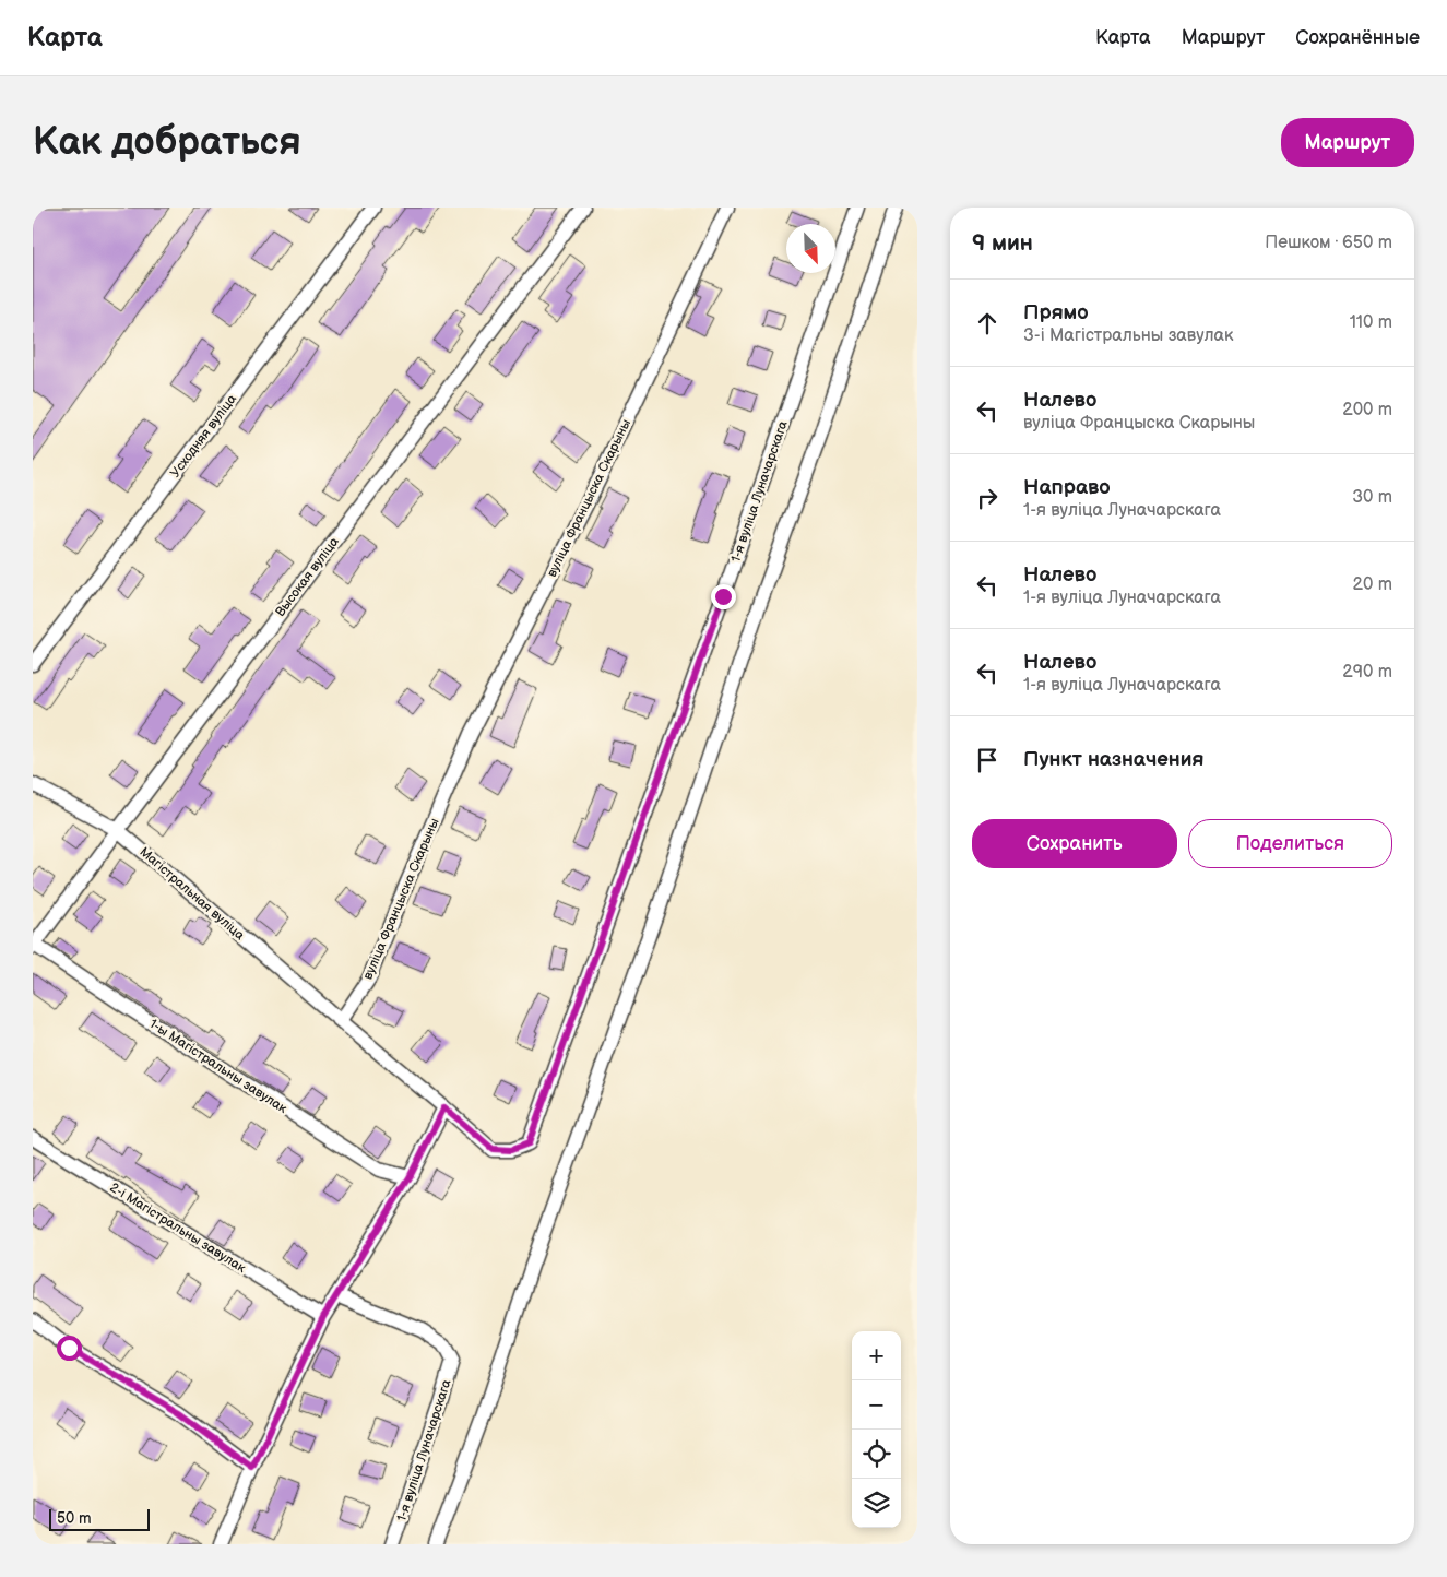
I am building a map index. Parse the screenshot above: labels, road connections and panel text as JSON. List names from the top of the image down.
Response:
{
  "streets": {
    "street": [
      "Усходняя вуліца",
      "1-я вуліца Луначарскага",
      "вуліца Францыска Скарыны",
      "Высокая вуліца",
      "Магістральная вуліца",
      "1-ы Магістральны завулак",
      "2-і Магістральны завулак"
    ]
  },
  "crossings": [
    ["вуліца Францыска Скарыны", "Магістральная вуліца"],
    ["Высокая вуліца", "Магістральная вуліца"],
    ["Высокая вуліца", "1-ы Магістральны завулак"]
  ],
  "scale_bar": "50 m",
  "north": "bottom right",
  "page": {
    "header": "Карта",
    "nav": ["Карта", "Маршрут", "Сохранённые"],
    "buttons": [
      "Маршрут",
      ["Сохранить", "Поделиться"]
    ],
    "title": "Как добраться",
    "heading": ["9 мин", "Пешком · 650 m"],
    "list": [
      ["Прямо", "3-і Магістральны завулак", "110 m"],
      ["Налево", "вуліца Францыска Скарыны", "200 m"],
      ["Направо", "1-я вуліца Луначарскага", "30 m"],
      ["Налево", "1-я вуліца Луначарскага", "20 m"],
      ["Налево", "1-я вуліца Луначарскага", "290 m"],
      "Пункт назначения"
    ],
    "map_buttons": ["+", "−"],
    "scale": "50 m"
  }
}
